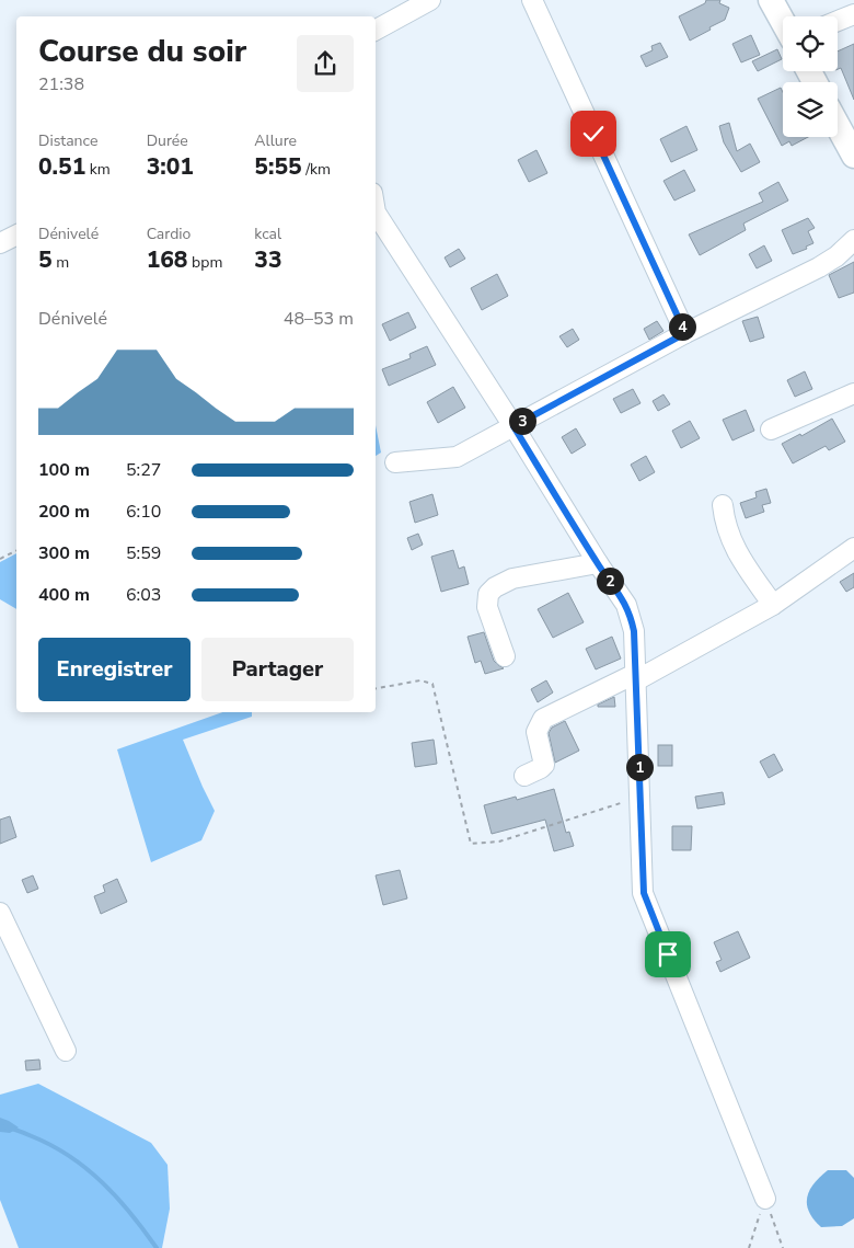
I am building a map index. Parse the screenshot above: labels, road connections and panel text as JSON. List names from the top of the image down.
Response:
{
  "page": {
    "heading": ["Course du soir", "21:38"],
    "stats": [
      ["Distance", "0.51 km"],
      ["Durée", "3:01"],
      ["Allure", "5:55 /km"],
      ["Dénivelé", "5 m"],
      ["Cardio", "168 bpm"],
      ["kcal", "33"]
    ],
    "chart": ["Dénivelé", "48–53 m"],
    "pins": [
      "4",
      "3",
      "2",
      "1"
    ],
    "list": [
      {
        "name": "100 m",
        "note": "5:27"
      },
      {
        "name": "200 m",
        "note": "6:10"
      },
      {
        "name": "300 m",
        "note": "5:59"
      },
      {
        "name": "400 m",
        "note": "6:03"
      }
    ],
    "buttons": ["Enregistrer", "Partager"]
  }
}
